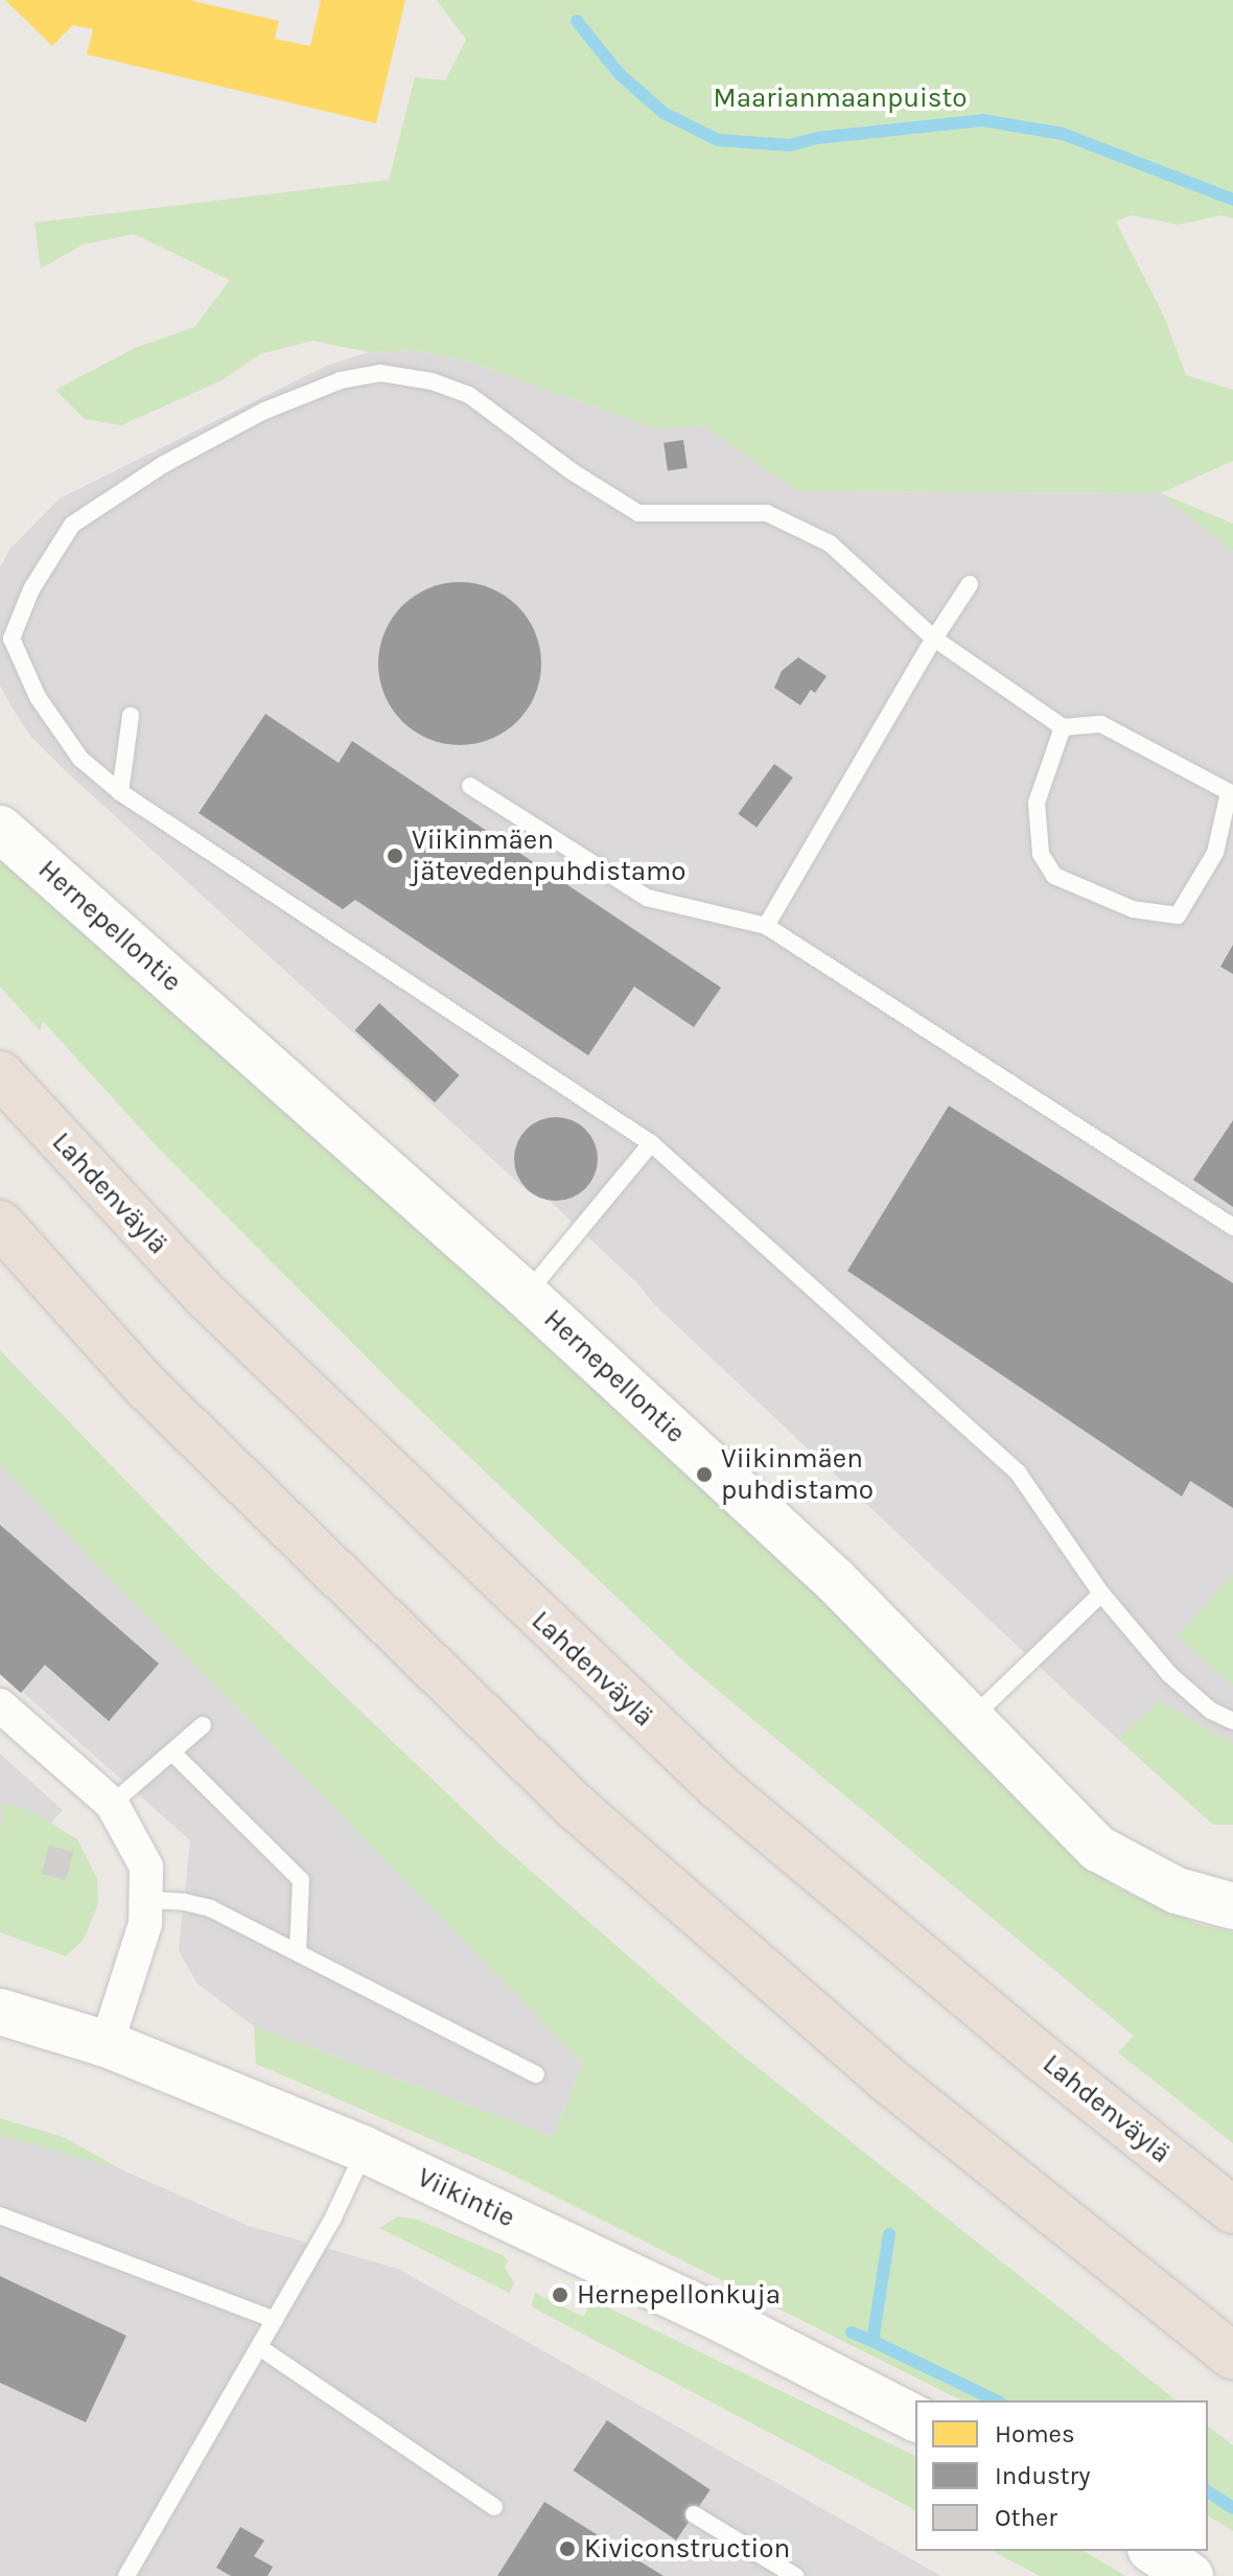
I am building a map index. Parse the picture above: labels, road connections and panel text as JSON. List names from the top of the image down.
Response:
{
  "streets": {
    "highway": ["Lahdenväylä"],
    "street": ["Hernepellontie", "Viikintie"]
  },
  "parks": ["Maarianmaanpuisto"],
  "places": [
    "Viikinmäen jätevedenpuhdistamo",
    "Viikinmäen puhdistamo",
    "Hernepellonkuja",
    "Kiviconstruction"
  ],
  "legend": ["Homes", "Industry", "Other"]
}
